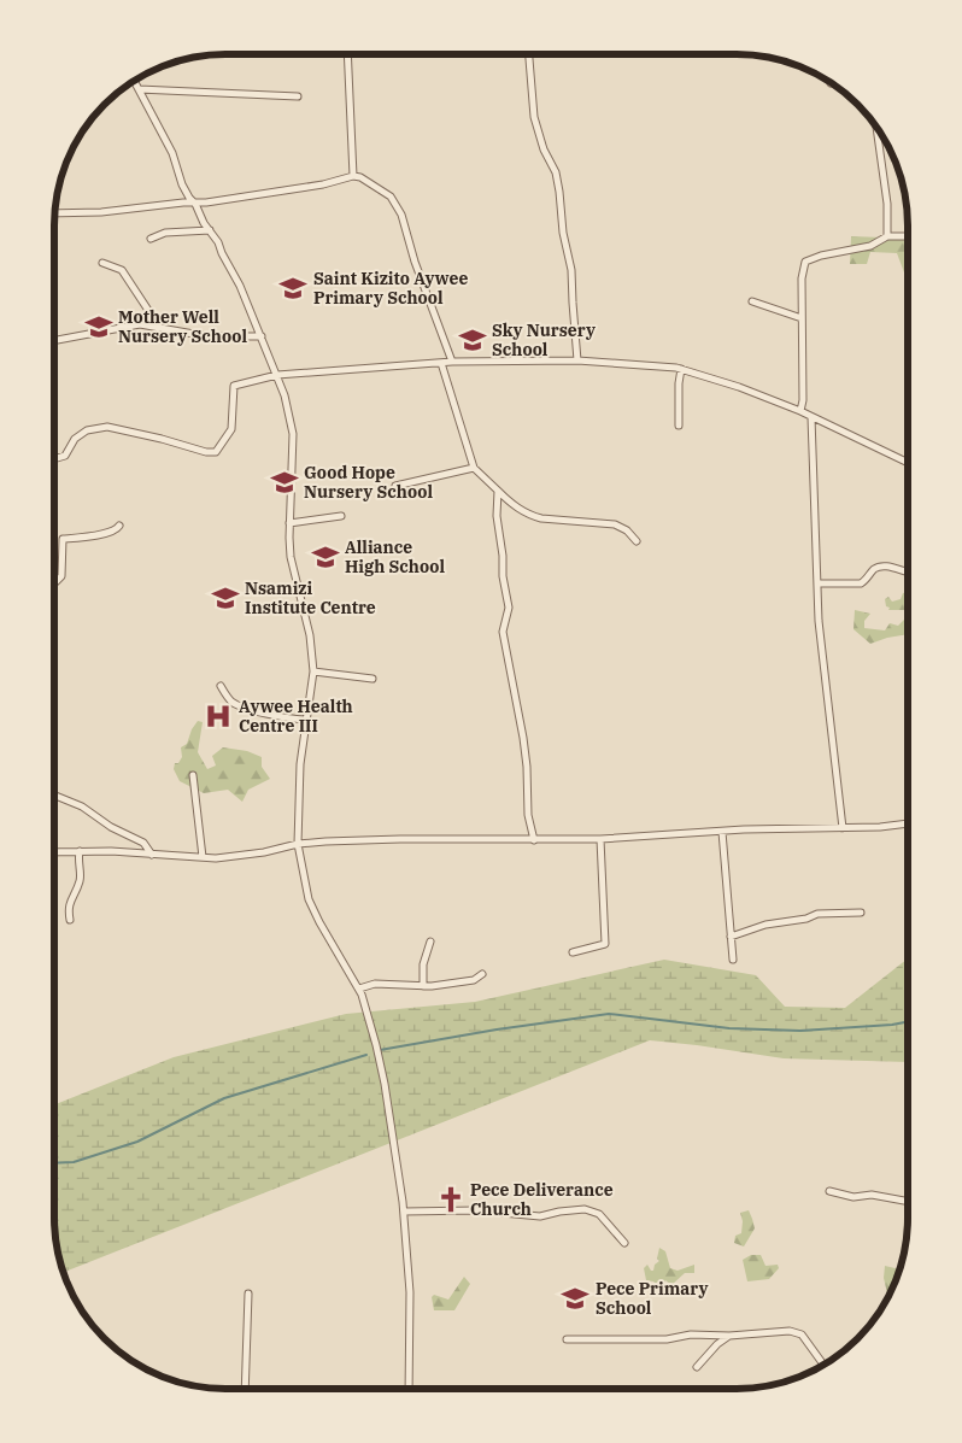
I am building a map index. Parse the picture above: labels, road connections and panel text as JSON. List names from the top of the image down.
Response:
{
  "places": {
    "school or university": [
      "Saint Kizito Aywee Primary School",
      "Mother Well Nursery School",
      "Sky Nursery School",
      "Good Hope Nursery School",
      "Alliance High School",
      "Nsamizi Institute Centre",
      "Pece Primary School"
    ],
    "hospital": ["Aywee Health Centre III"],
    "church": ["Pece Deliverance Church"]
  }
}
